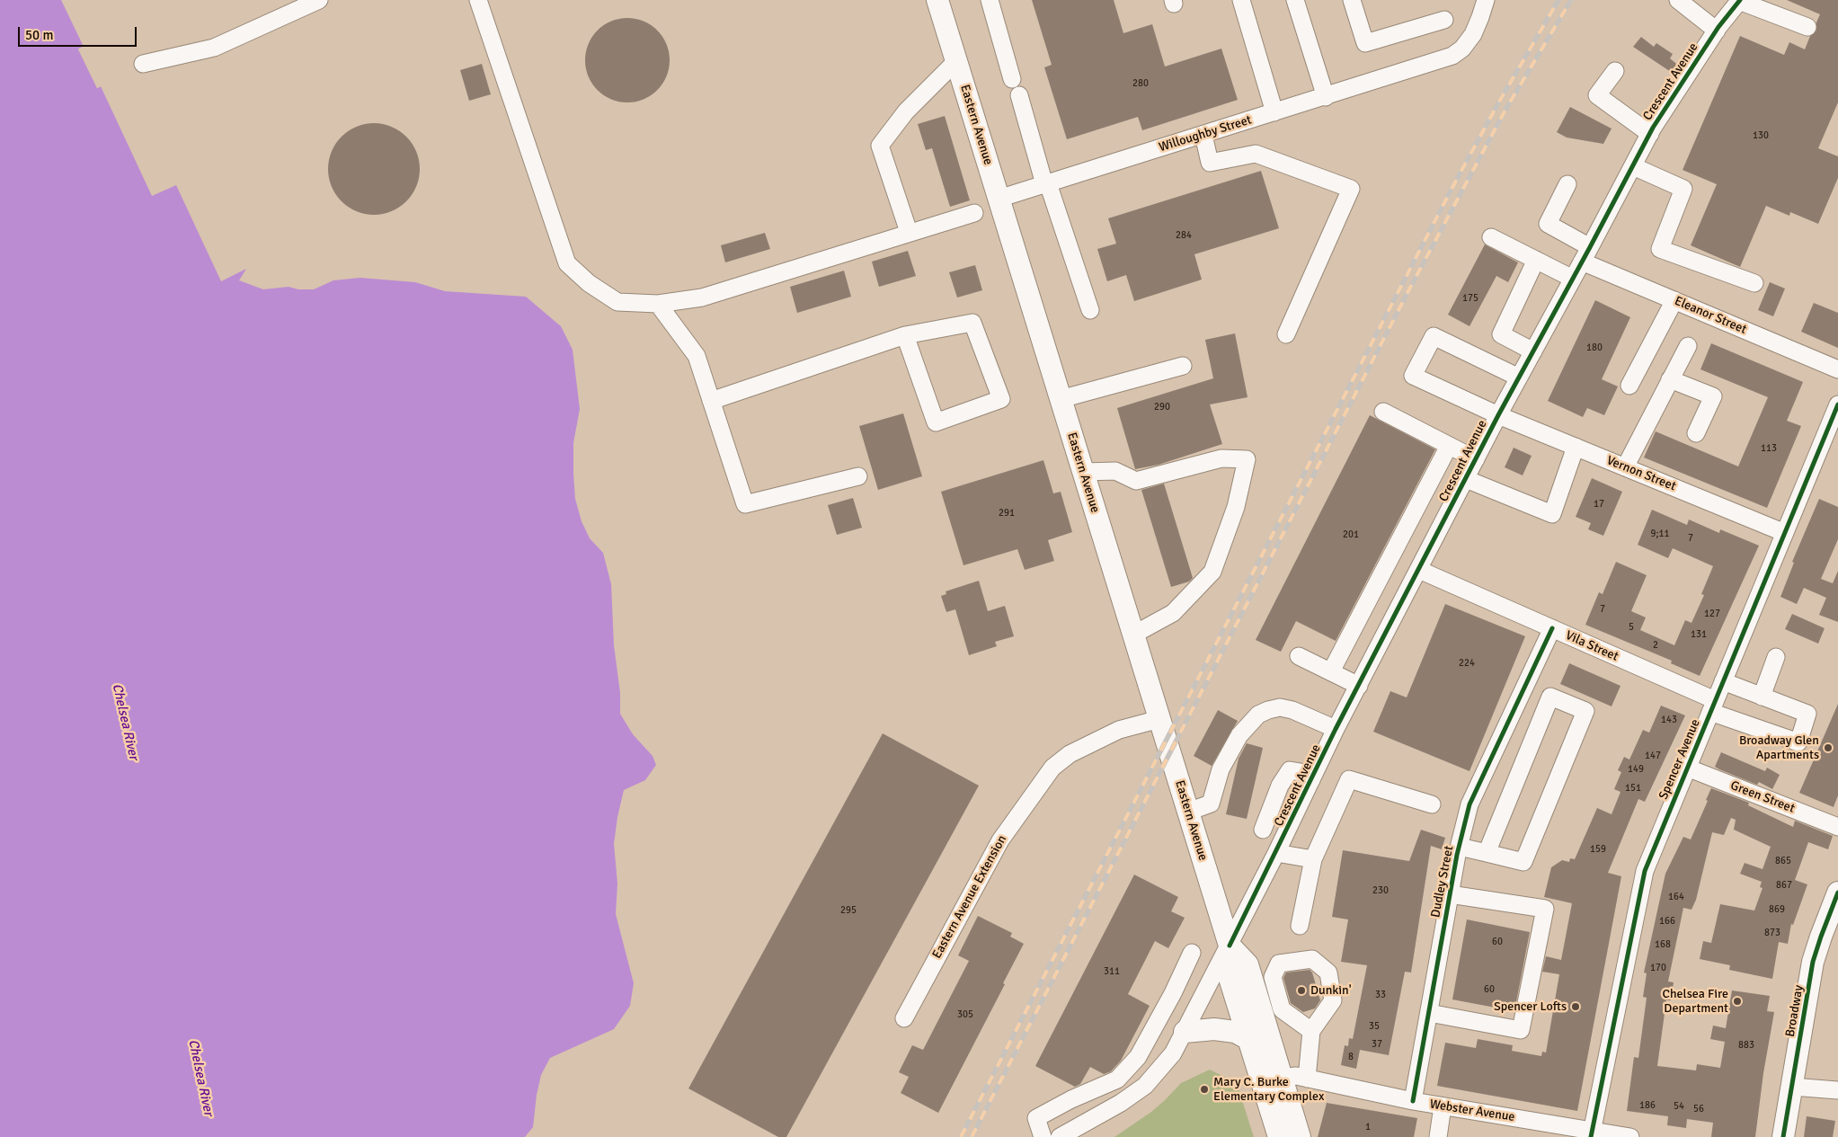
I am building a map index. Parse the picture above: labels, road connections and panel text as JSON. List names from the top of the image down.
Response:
{
  "streets": {
    "main road": ["Eastern Avenue", "Broadway"],
    "street": [
      "Crescent Avenue",
      "Willoughby Street",
      "Eleanor Street",
      "Vernon Street",
      "Vila Street",
      "Spencer Avenue",
      "Green Street",
      "Dudley Street",
      "Eastern Avenue Extension",
      "Webster Avenue"
    ]
  },
  "crossings": [
    ["Crescent Avenue", "Eastern Avenue"],
    ["Crescent Avenue", "Eleanor Street"],
    ["Crescent Avenue", "Vernon Street"],
    ["Crescent Avenue", "Vila Street"],
    ["Eastern Avenue", "Willoughby Street"],
    ["Eastern Avenue", "Eastern Avenue Extension"],
    ["Eastern Avenue", "Webster Avenue"],
    ["Vernon Street", "Spencer Avenue"],
    ["Vila Street", "Spencer Avenue"],
    ["Vila Street", "Dudley Street"],
    ["Spencer Avenue", "Green Street"],
    ["Spencer Avenue", "Webster Avenue"],
    ["Dudley Street", "Webster Avenue"]
  ],
  "water": ["Chelsea River"],
  "places": [
    "Broadway Glen Apartments",
    "Dunkin'",
    "Chelsea Fire Department",
    "Spencer Lofts",
    "Mary C. Burke Elementary Complex"
  ],
  "house_numbers": [
    "280",
    "130",
    "284",
    "175",
    "180",
    "290",
    "113",
    "17",
    "291",
    "9;11",
    "201",
    "7",
    "7",
    "127",
    "5",
    "131",
    "2",
    "224",
    "143",
    "147",
    "149",
    "151",
    "159",
    "865",
    "867",
    "230",
    "164",
    "869",
    "295",
    "166",
    "873",
    "60",
    "168",
    "170",
    "311",
    "60",
    "33",
    "305",
    "35",
    "37",
    "883",
    "8",
    "186",
    "54",
    "56",
    "1"
  ],
  "scale_bar": "50 m"
}
